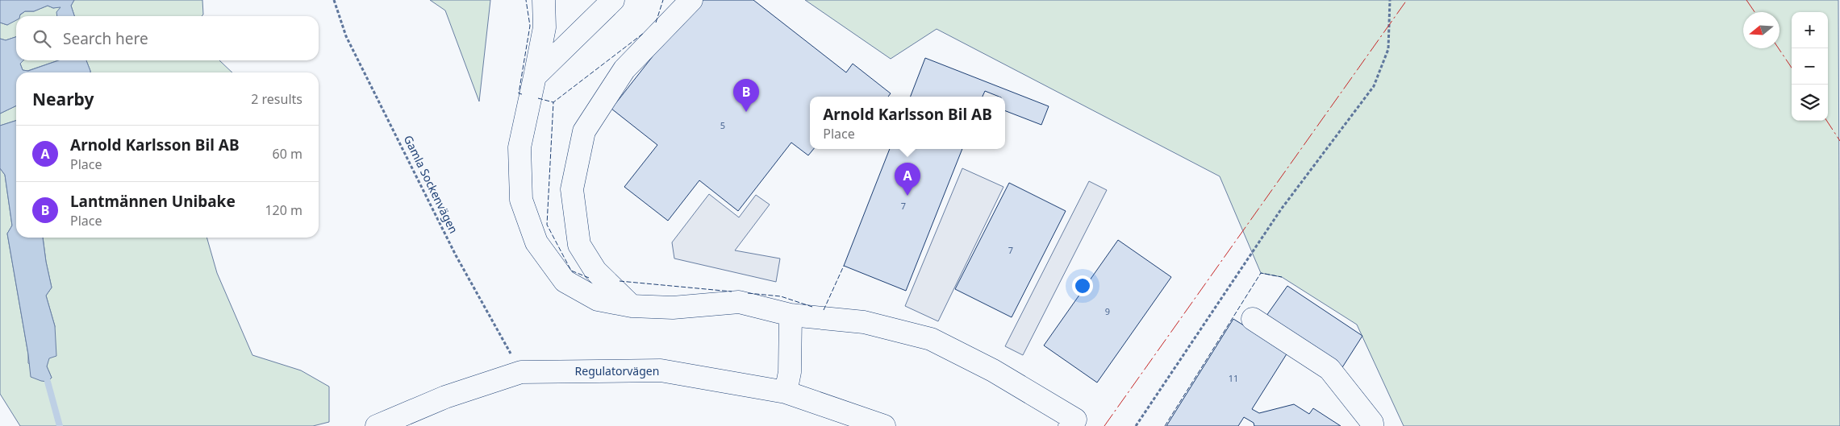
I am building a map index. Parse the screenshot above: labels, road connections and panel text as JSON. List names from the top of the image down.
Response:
{
  "streets": {
    "street": ["Regulatorvägen"],
    "path": ["Gamla Sockenvägen"]
  },
  "crossings": [
    ["Gamla Sockenvägen", "Regulatorvägen"]
  ],
  "house_numbers": [
    "5",
    "7",
    "7",
    "9",
    "11"
  ],
  "north": "left",
  "page": {
    "map_buttons": ["+", "−"],
    "search": "Search here",
    "heading": ["Nearby", "2 results"],
    "pins": ["B", "A"],
    "popup": ["Arnold Karlsson Bil AB", "Place"],
    "list": [
      {
        "mark": "A",
        "name": "Arnold Karlsson Bil AB",
        "note": "Place",
        "value": "60 m"
      },
      {
        "mark": "B",
        "name": "Lantmännen Unibake",
        "note": "Place",
        "value": "120 m"
      }
    ]
  }
}
